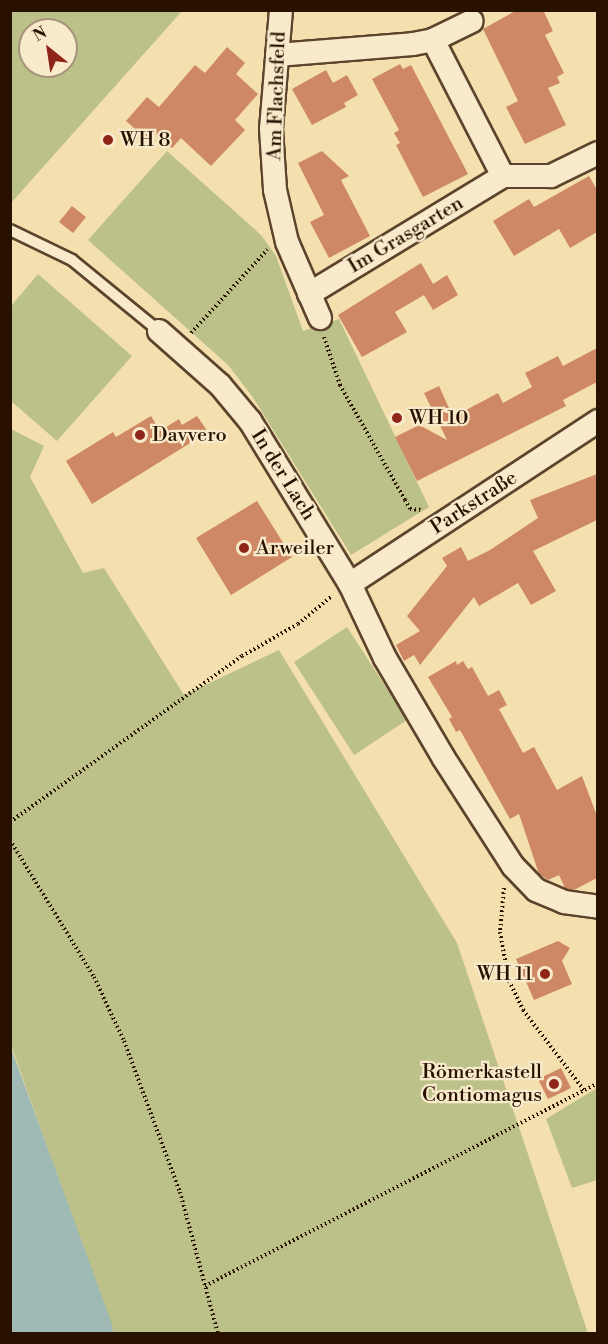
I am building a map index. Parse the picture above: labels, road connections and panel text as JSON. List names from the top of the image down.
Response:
{
  "streets": {
    "street": [
      "Am Flachsfeld",
      "Im Grasgarten",
      "In der Lach",
      "Parkstraße"
    ]
  },
  "crossings": [
    ["Am Flachsfeld", "Im Grasgarten"],
    ["In der Lach", "Parkstraße"]
  ],
  "places": [
    "WH 8",
    "WH 10",
    "Davvero",
    "Arweiler",
    "WH 11",
    "Römerkastell Contiomagus"
  ],
  "north": "top left"
}
